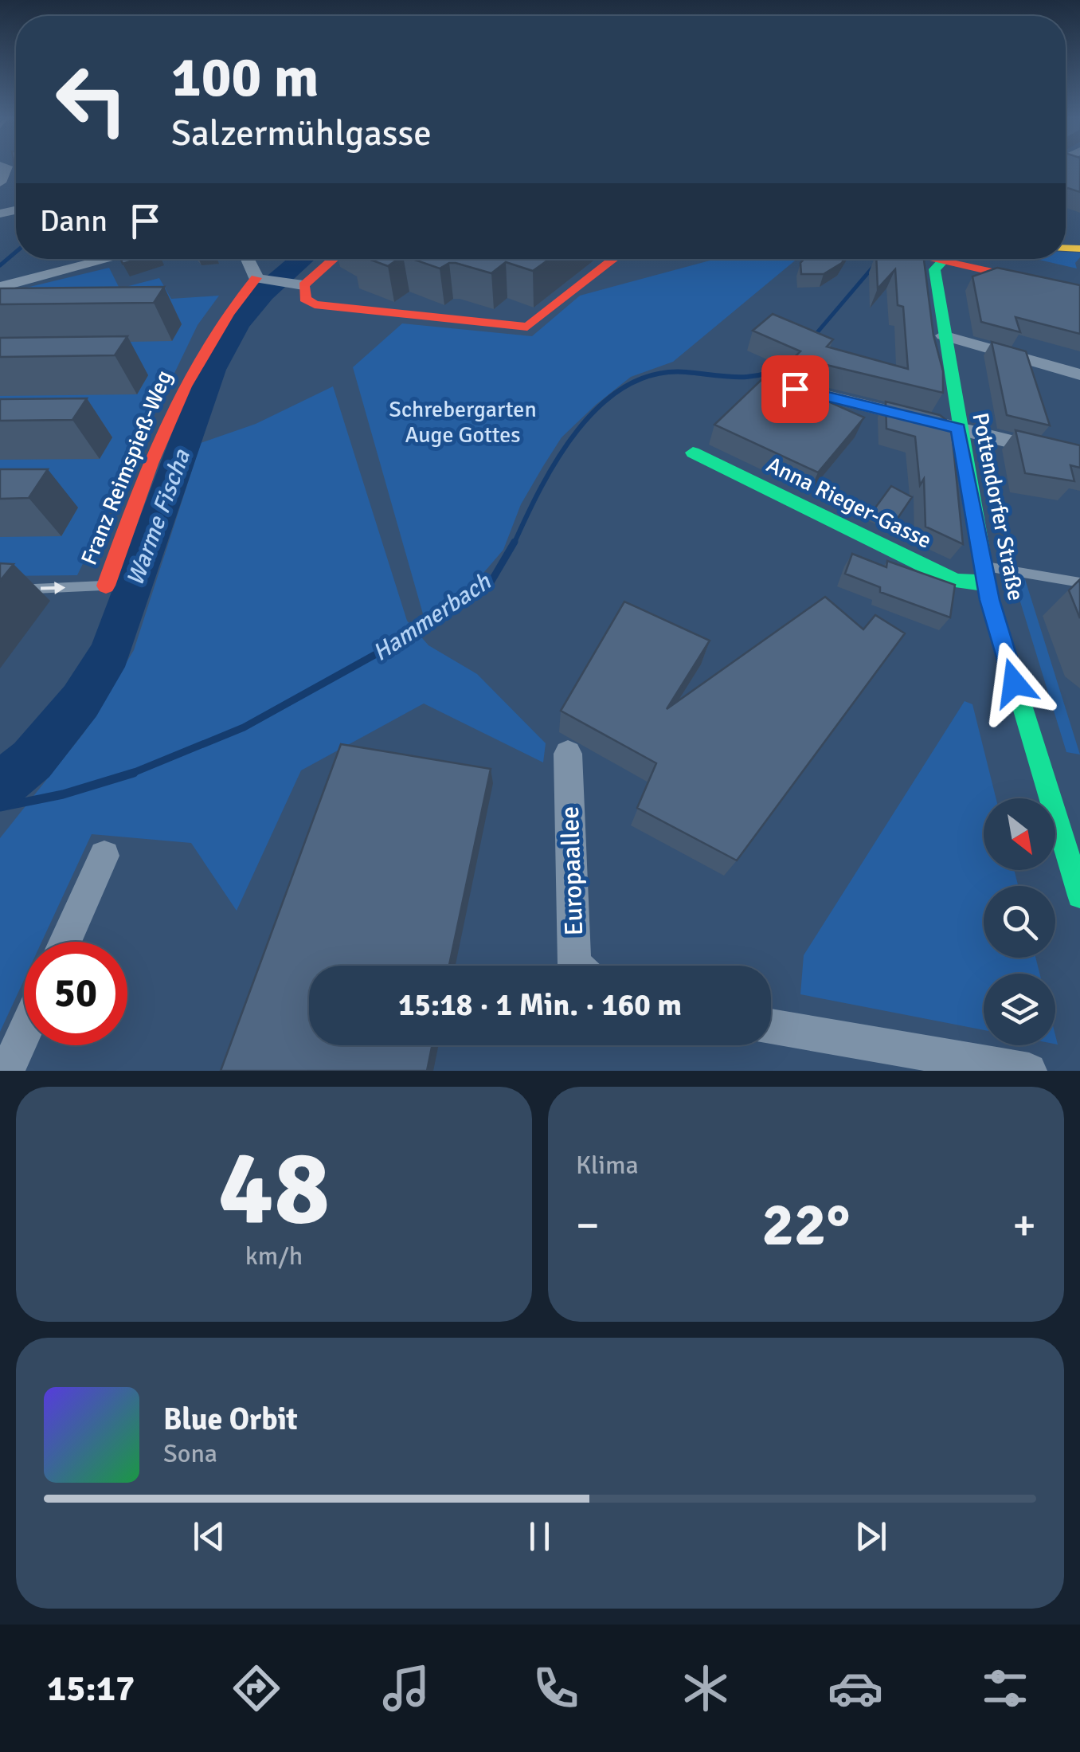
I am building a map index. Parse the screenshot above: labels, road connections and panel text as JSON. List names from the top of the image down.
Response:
{
  "streets": {
    "street": [
      "Franz Reimspieß-Weg",
      "Anna Rieger-Gasse",
      "Pottendorfer Straße",
      "Europaallee"
    ]
  },
  "crossings": [
    ["Anna Rieger-Gasse", "Pottendorfer Straße"]
  ],
  "water": ["Warme Fischa", "Hammerbach"],
  "parks": ["Schrebergarten Auge Gottes"],
  "north": "bottom right",
  "page": {
    "turn": ["100 m", "Salzermühlgasse"],
    "then": "Dann",
    "limit": "50",
    "trip": "15:18 · 1 Min. · 160 m",
    "tile": [
      ["48", "km/h"],
      "Klima"
    ],
    "heat": ["−", "22°", "+"],
    "song": ["Blue Orbit", "Sona"],
    "tabs": "15:17"
  }
}
